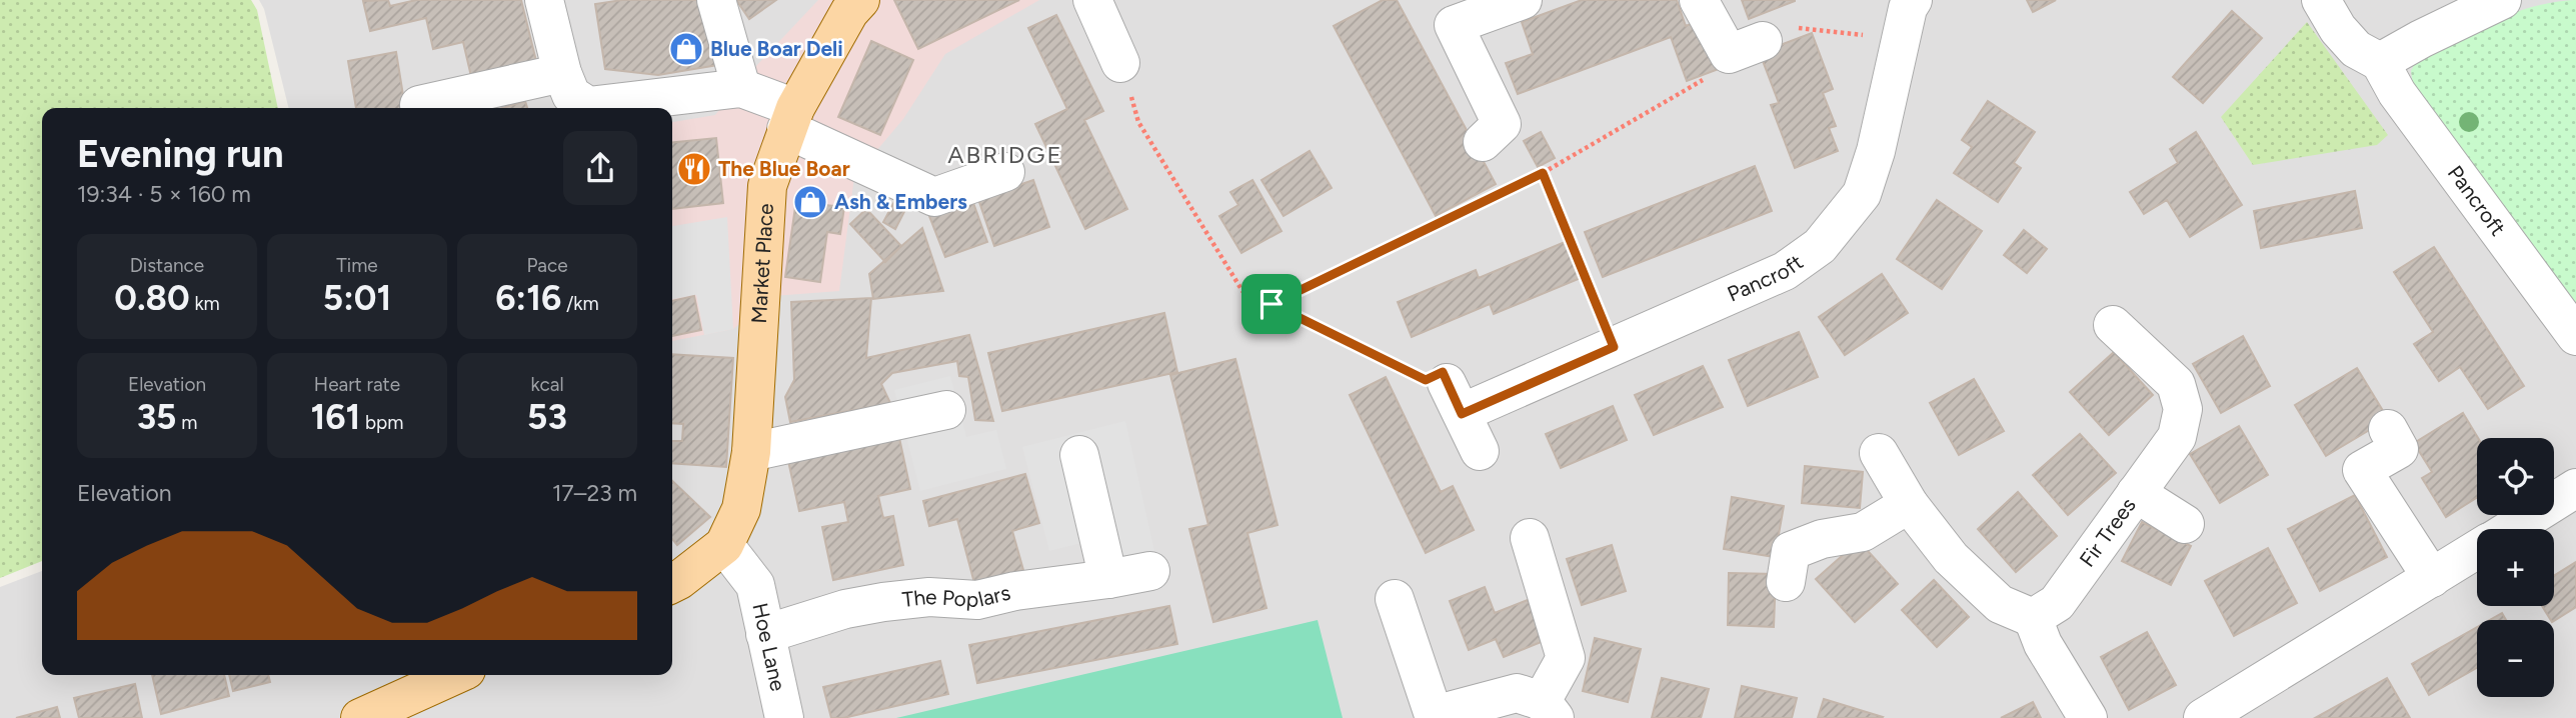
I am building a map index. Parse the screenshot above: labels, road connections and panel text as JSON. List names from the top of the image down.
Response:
{
  "streets": {
    "main road": ["Market Place"],
    "street": [
      "Pancroft",
      "Fir Trees",
      "The Poplars",
      "Hoe Lane"
    ]
  },
  "crossings": [
    ["Market Place", "Hoe Lane"],
    ["The Poplars", "Hoe Lane"]
  ],
  "districts": ["ABRIDGE"],
  "places": {
    "shop": ["Blue Boar Deli", "Ash & Embers"],
    "restaurant": ["The Blue Boar"]
  },
  "page": {
    "heading": ["Evening run", "19:34 · 5 × 160 m"],
    "stats": [
      ["Distance", "0.80 km"],
      ["Time", "5:01"],
      ["Pace", "6:16 /km"],
      ["Elevation", "35 m"],
      ["Heart rate", "161 bpm"],
      ["kcal", "53"]
    ],
    "map_buttons": ["+", "−"],
    "chart": ["Elevation", "17–23 m"]
  }
}
